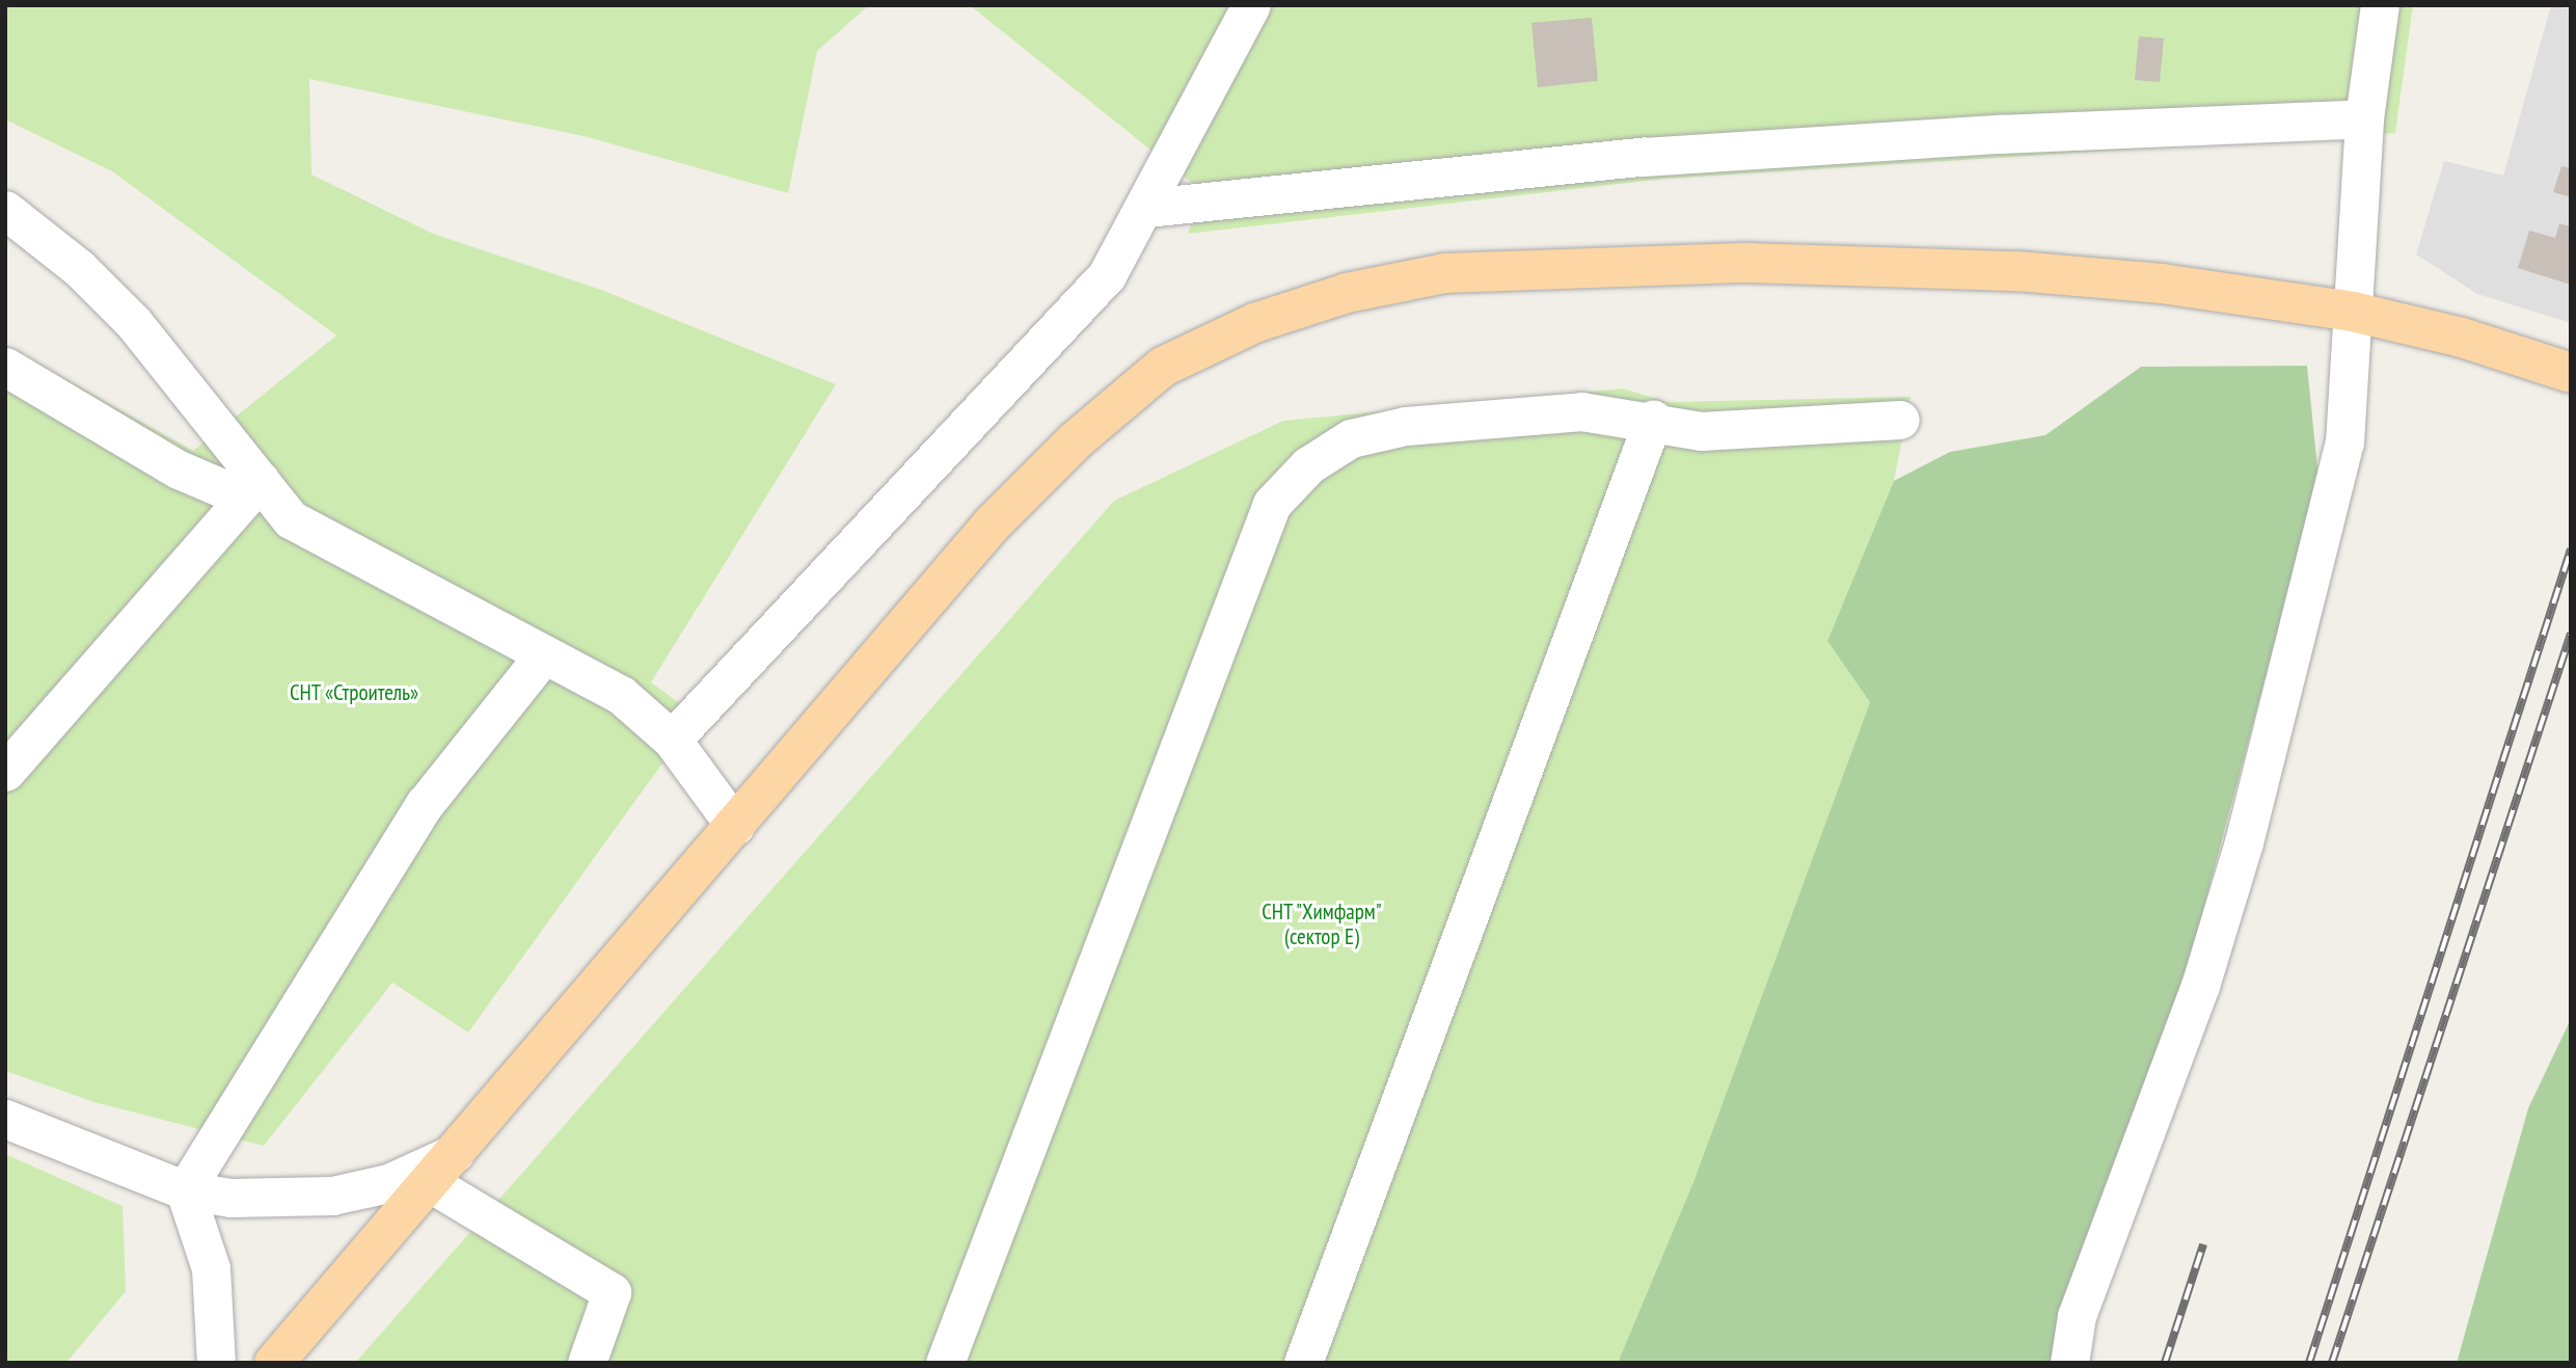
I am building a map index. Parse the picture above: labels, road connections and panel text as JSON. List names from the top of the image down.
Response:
{
  "parks": ["СНТ «Строитель»", "СНТ \"Химфарм\" (сектор Е)"]
}
